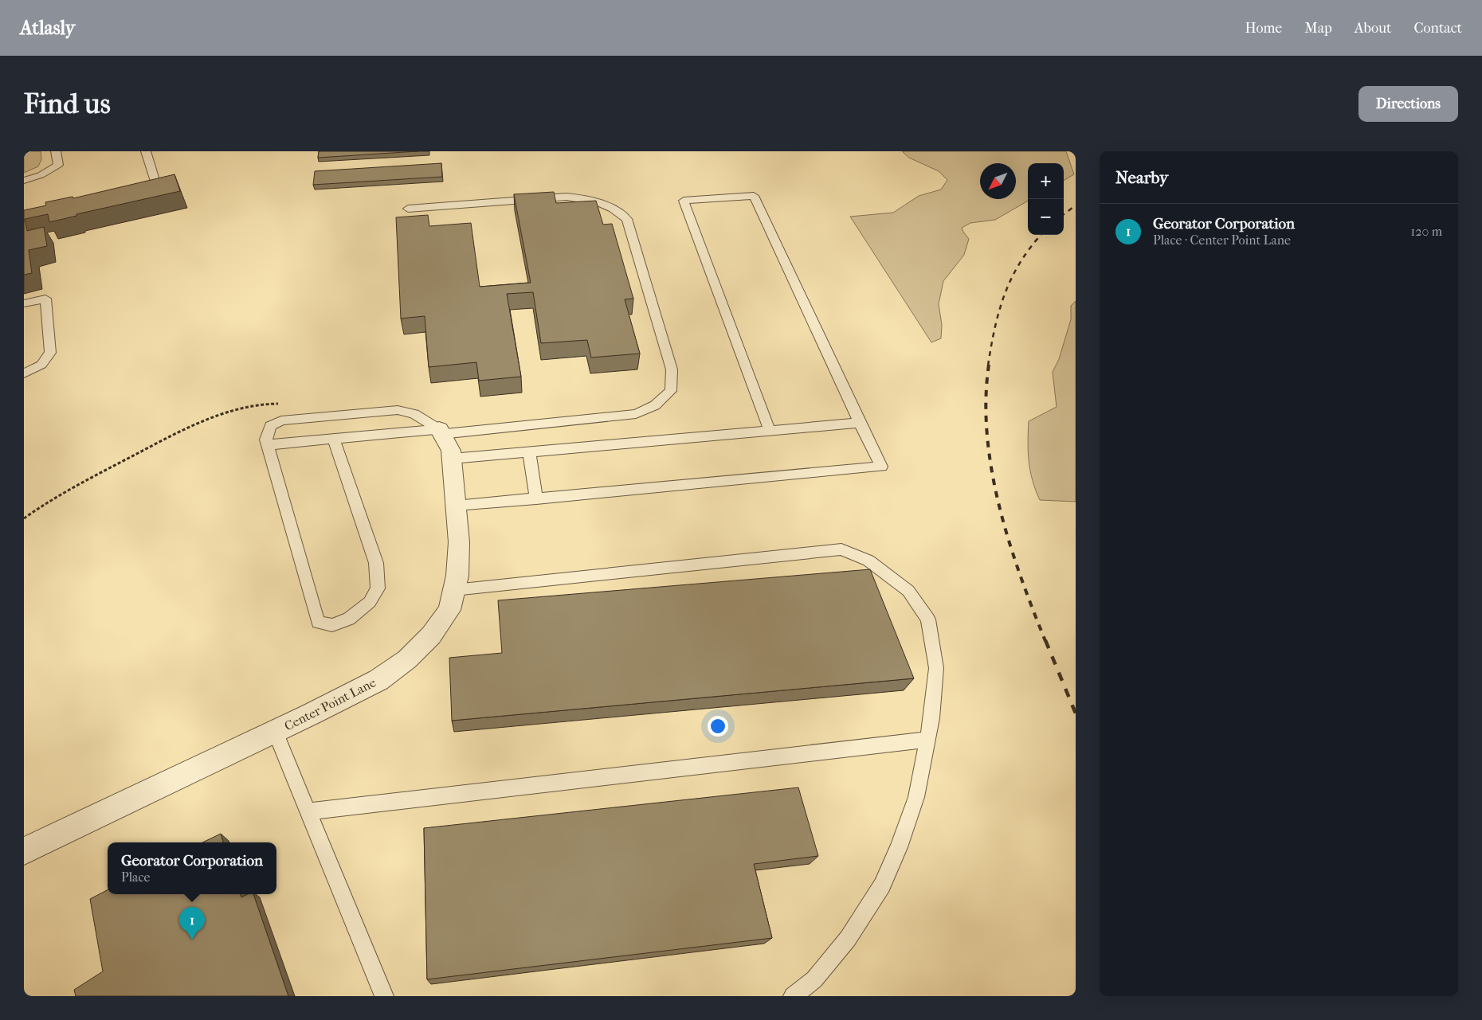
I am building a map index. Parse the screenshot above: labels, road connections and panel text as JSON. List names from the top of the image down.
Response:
{
  "streets": {
    "street": ["Center Point Lane"]
  },
  "north": "bottom left",
  "page": {
    "header": "Atlasly",
    "nav": [
      "Home",
      "Map",
      "About",
      "Contact"
    ],
    "buttons": "Directions",
    "title": "Find us",
    "heading": "Nearby",
    "map_buttons": ["+", "−"],
    "list": [
      {
        "mark": "1",
        "name": "Georator Corporation",
        "note": "Place · Center Point Lane",
        "value": "120 m"
      }
    ],
    "popup": ["Georator Corporation", "Place"],
    "pins": "1"
  }
}
